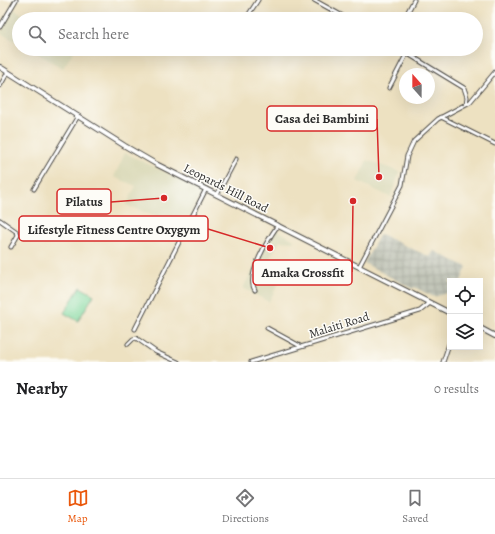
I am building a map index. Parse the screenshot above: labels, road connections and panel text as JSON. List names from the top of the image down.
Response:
{
  "streets": {
    "main road": ["Leopards Hill Road"],
    "street": ["Malaiti Road"]
  },
  "crossings": [
    ["Leopards Hill Road", "Malaiti Road"]
  ],
  "places": [
    "Casa dei Bambini",
    "Pilatus",
    "Amaka Crossfit",
    "Lifestyle Fitness Centre Oxygym"
  ],
  "north": "top",
  "page": {
    "search": "Search here",
    "heading": ["Nearby", "0 results"],
    "nav": ["Map", "Directions", "Saved"]
  }
}
